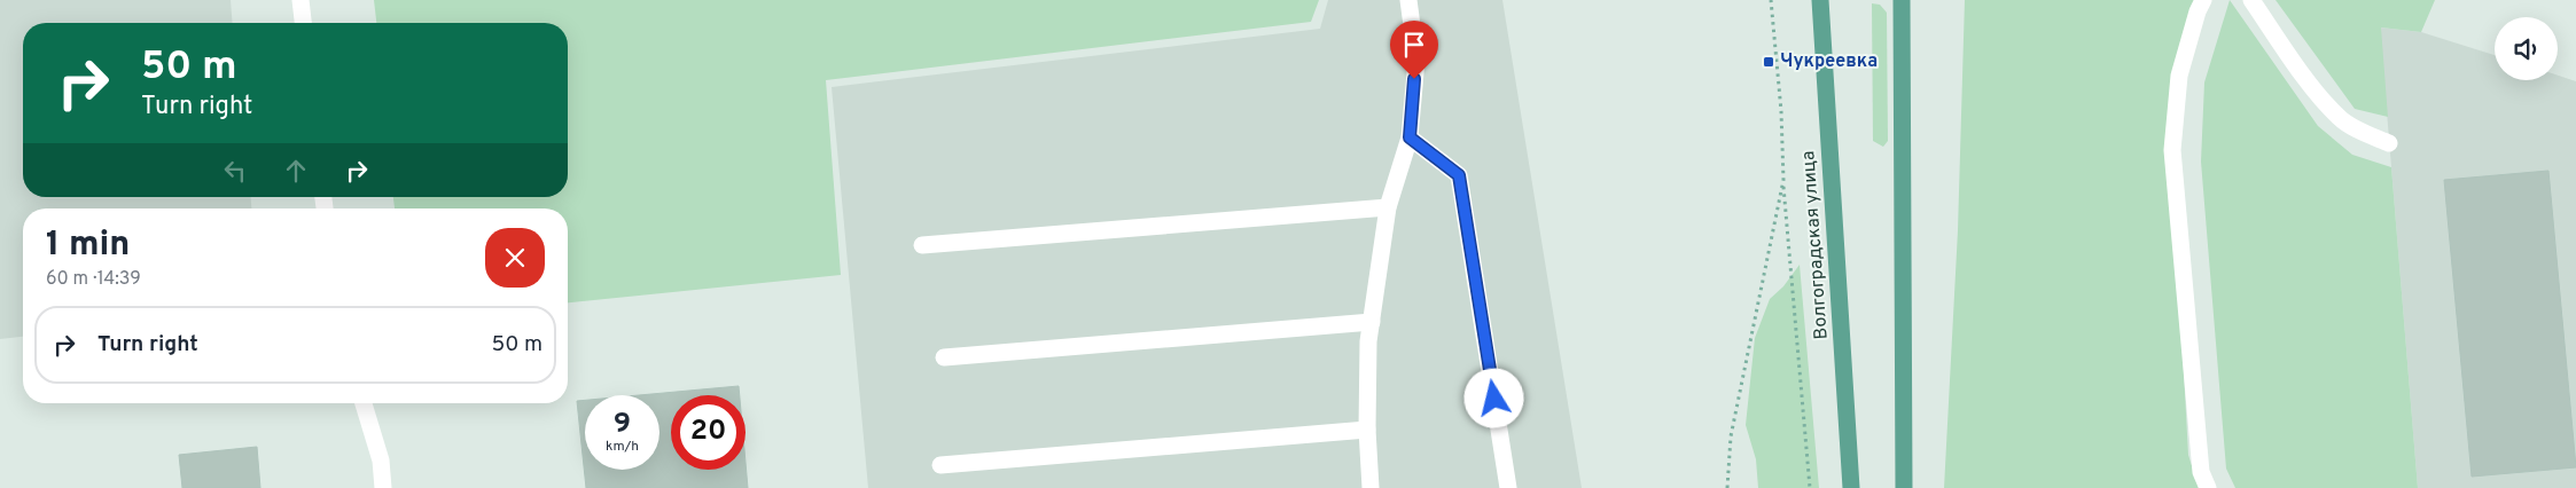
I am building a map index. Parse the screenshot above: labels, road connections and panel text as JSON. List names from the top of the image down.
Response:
{
  "streets": {
    "main road": ["Волгоградская улица"]
  },
  "places": {
    "transit": ["Чукреевка"]
  },
  "page": {
    "turn": ["50 m", "Turn right"],
    "heading": ["1 min", "60 m · 14:39"],
    "list": [
      {
        "name": "Turn right",
        "value": "50 m"
      }
    ],
    "speed": "9 km/h",
    "limit": "20"
  }
}
